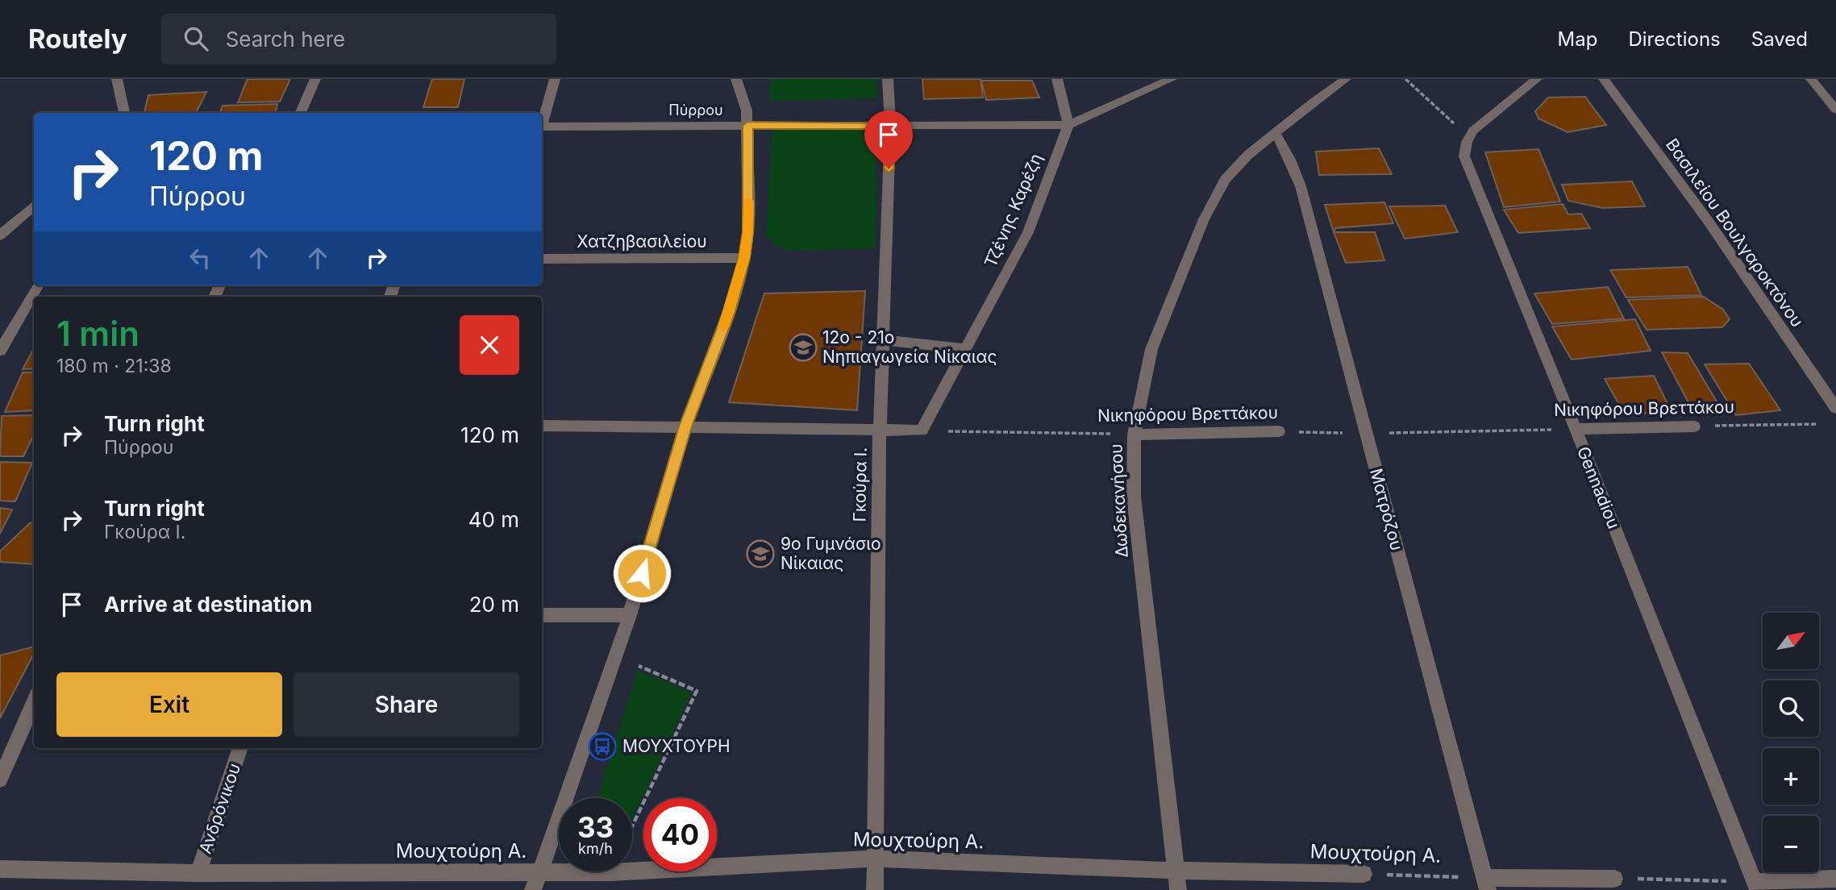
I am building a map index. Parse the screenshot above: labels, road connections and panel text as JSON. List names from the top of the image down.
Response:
{
  "streets": {
    "street": [
      "Πύρρου",
      "Τζένης Καρέζη",
      "Βασιλείου Βουλγαροκτόνου",
      "Χατζηβασιλείου",
      "Νικηφόρου Βρεττάκου",
      "Γκούρα Ι.",
      "Gennadiou",
      "Δωδεκανήσου",
      "Ματρόζου",
      "Ανδρόνικου",
      "Μουχτούρη Α."
    ]
  },
  "crossings": [
    ["Πύρρου", "Τζένης Καρέζη"],
    ["Πύρρου", "Γκούρα Ι."],
    ["Τζένης Καρέζη", "Νικηφόρου Βρεττάκου"],
    ["Νικηφόρου Βρεττάκου", "Gennadiou"],
    ["Νικηφόρου Βρεττάκου", "Δωδεκανήσου"],
    ["Νικηφόρου Βρεττάκου", "Ματρόζου"],
    ["Γκούρα Ι.", "Μουχτούρη Α."],
    ["Δωδεκανήσου", "Ματρόζου"],
    ["Δωδεκανήσου", "Μουχτούρη Α."],
    ["Ματρόζου", "Μουχτούρη Α."],
    ["Ανδρόνικου", "Μουχτούρη Α."]
  ],
  "places": {
    "school or university": ["12ο - 21ο Νηπιαγωγεία Νίκαιας", "9ο Γυμνάσιο Νίκαιας"],
    "bus stop": ["ΜΟΥΧΤΟΥΡΗ"]
  },
  "north": "top right",
  "page": {
    "header": "Routely",
    "search": "Search here",
    "nav": ["Map", "Directions", "Saved"],
    "turn": ["120 m", "Πύρρου"],
    "heading": ["1 min", "180 m · 21:38"],
    "list": [
      {
        "name": "Turn right",
        "note": "Πύρρου",
        "value": "120 m"
      },
      {
        "name": "Turn right",
        "note": "Γκούρα Ι.",
        "value": "40 m"
      },
      {
        "name": "Arrive at destination",
        "value": "20 m"
      }
    ],
    "map_buttons": ["+", "−"],
    "buttons": ["Exit", "Share"],
    "speed": "33 km/h",
    "limit": "40"
  }
}
